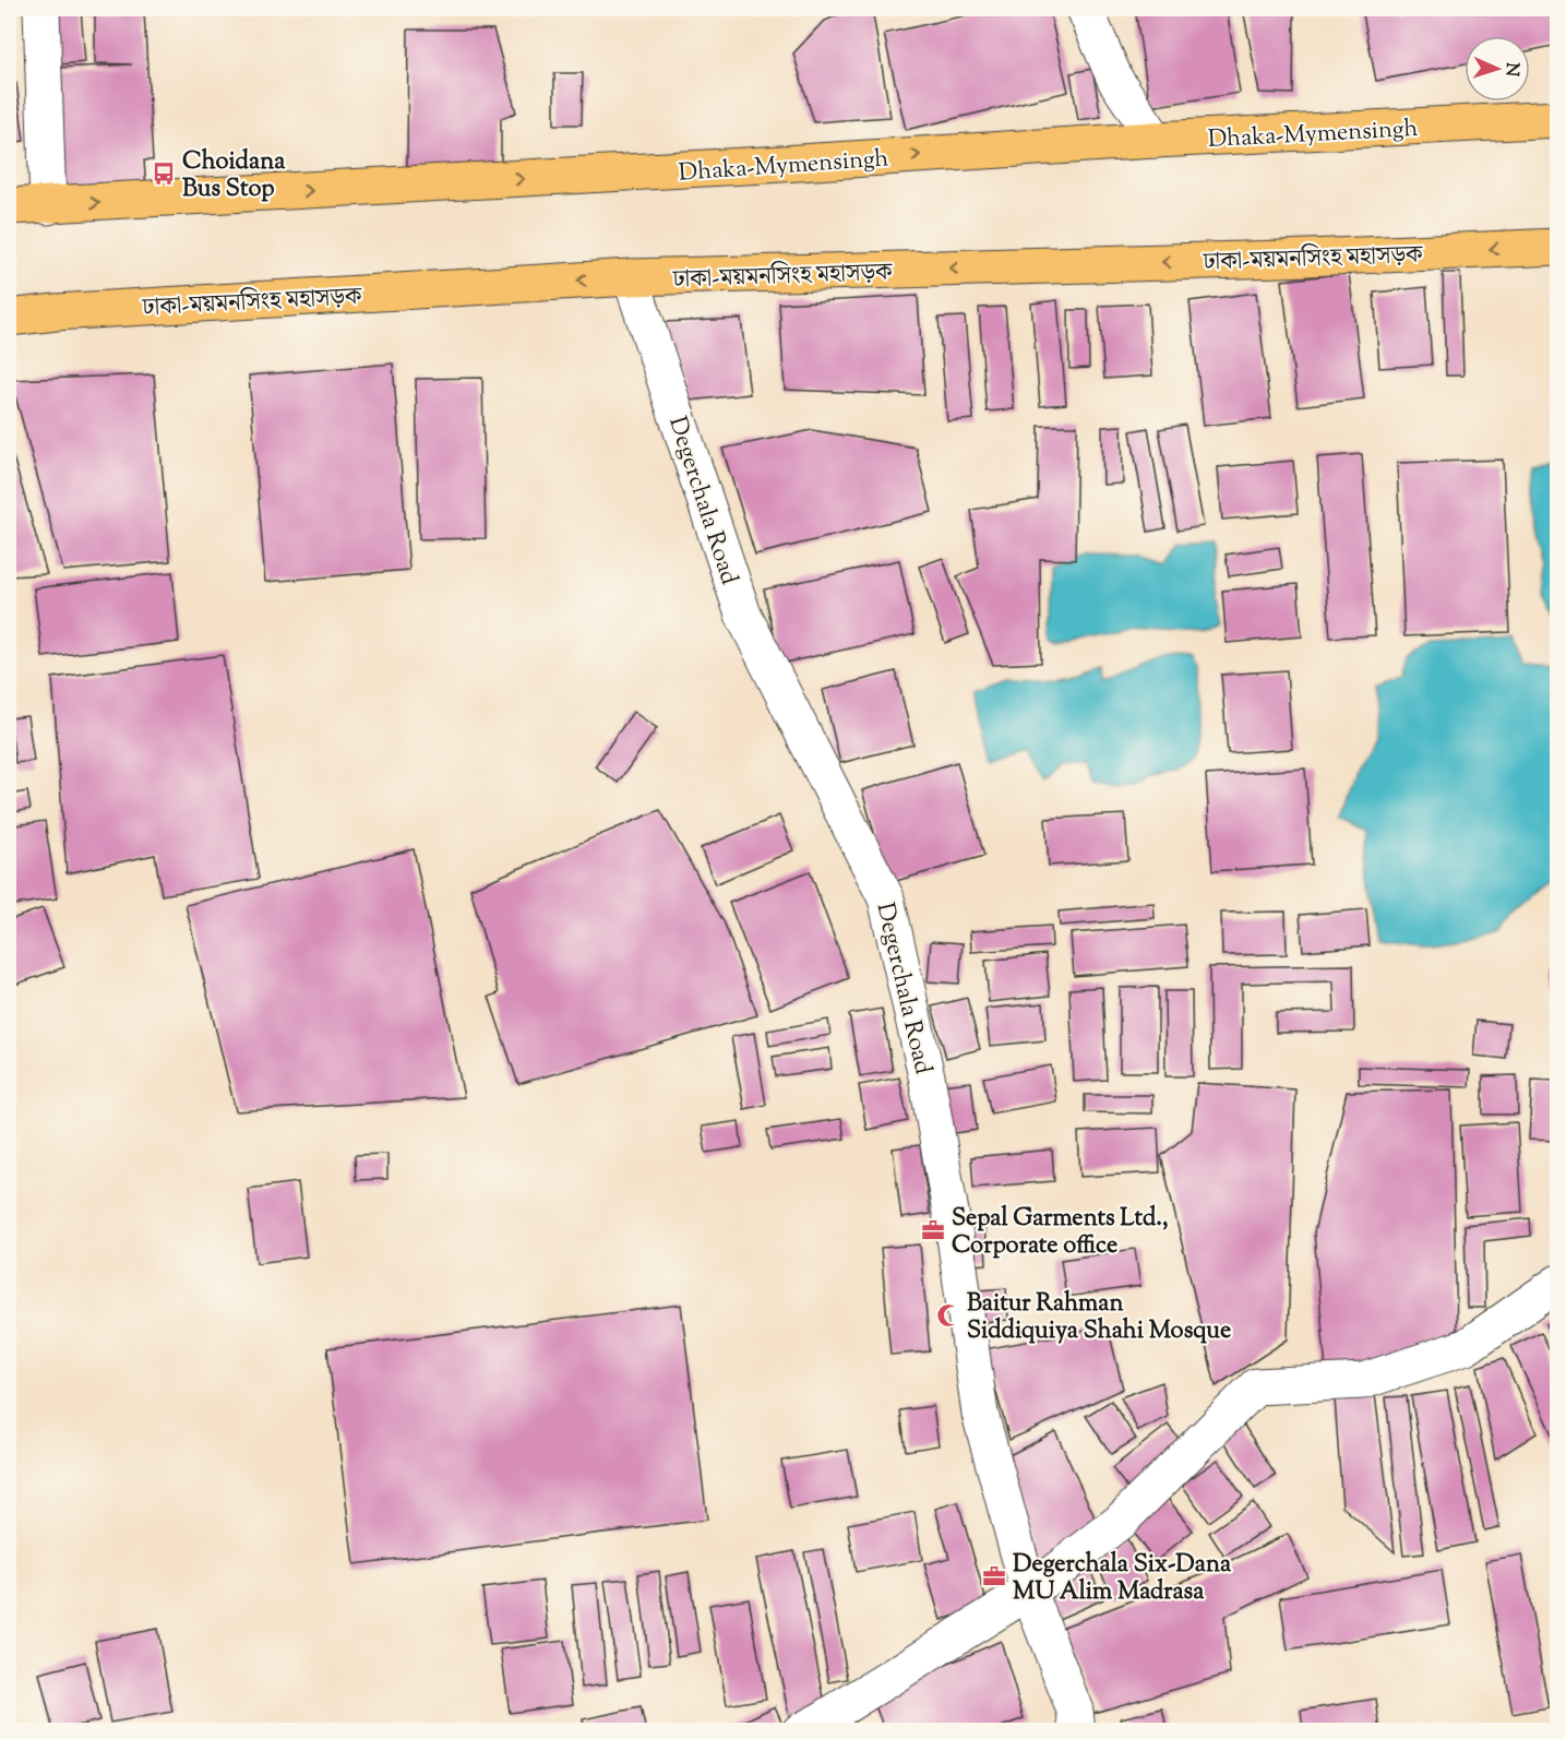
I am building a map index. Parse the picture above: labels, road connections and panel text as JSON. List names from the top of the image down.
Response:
{
  "streets": {
    "highway": ["Dhaka-Mymensingh", "ঢাকা-ময়মনসিংহ মহাসড়ক"],
    "street": ["Degerchala Road"]
  },
  "crossings": [
    ["ঢাকা-ময়মনসিংহ মহাসড়ক", "Degerchala Road"]
  ],
  "one_way": ["Dhaka-Mymensingh", "ঢাকা-ময়মনসিংহ মহাসড়ক"],
  "places": {
    "bus stop": ["Choidana Bus Stop"],
    "office": ["Sepal Garments Ltd., Corporate office", "Degerchala Six-Dana MU Alim Madrasa"],
    "mosque": ["Baitur Rahman Siddiquiya Shahi Mosque"]
  },
  "north": "right"
}
